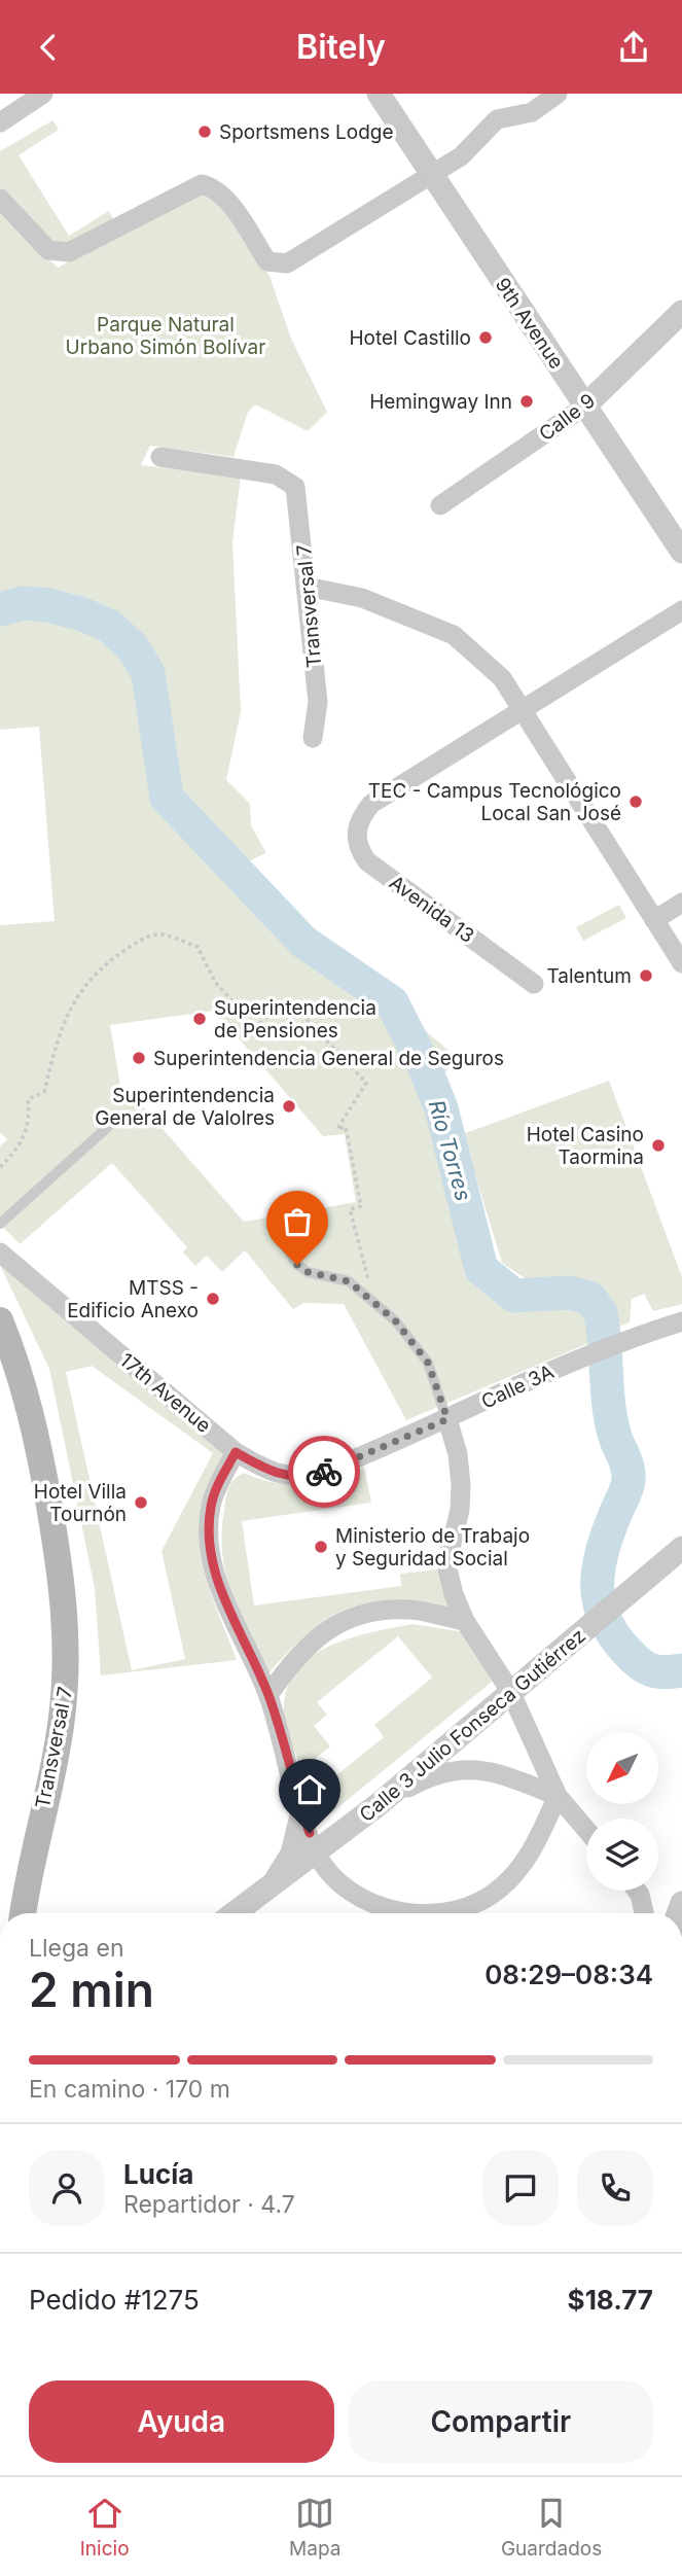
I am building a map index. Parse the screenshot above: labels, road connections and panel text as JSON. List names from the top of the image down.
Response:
{
  "streets": {
    "main road": ["Transversal 7"],
    "street": [
      "9th Avenue",
      "Calle 9",
      "Avenida 13",
      "Calle 3A",
      "17th Avenue",
      "Calle 3 Julio Fonseca Gutiérrez"
    ]
  },
  "crossings": [
    ["9th Avenue", "Calle 9"],
    ["Calle 3A", "17th Avenue"]
  ],
  "water": ["Río Torres"],
  "parks": ["Parque Natural Urbano Simón Bolívar"],
  "places": [
    "Sportsmens Lodge",
    "Hotel Castillo",
    "Hemingway Inn",
    "TEC - Campus Tecnológico Local San José",
    "Talentum",
    "Superintendencia de Pensiones",
    "Superintendencia General de Seguros",
    "Superintendencia General de Valolres",
    "Hotel Casino Taormina",
    "MTSS - Edificio Anexo",
    "Hotel Villa Tournón",
    "Ministerio de Trabajo y Seguridad Social"
  ],
  "north": "bottom left",
  "page": {
    "header": "Bitely",
    "heading": ["2 min", "Llega en", "08:29–08:34"],
    "panel": [
      "Lucía",
      "Repartidor · 4.7",
      "Pedido #1275",
      "$18.77"
    ],
    "bar": "En camino · 170 m",
    "buttons": ["Ayuda", "Compartir"],
    "tabs": ["Inicio", "Mapa", "Guardados"]
  }
}
